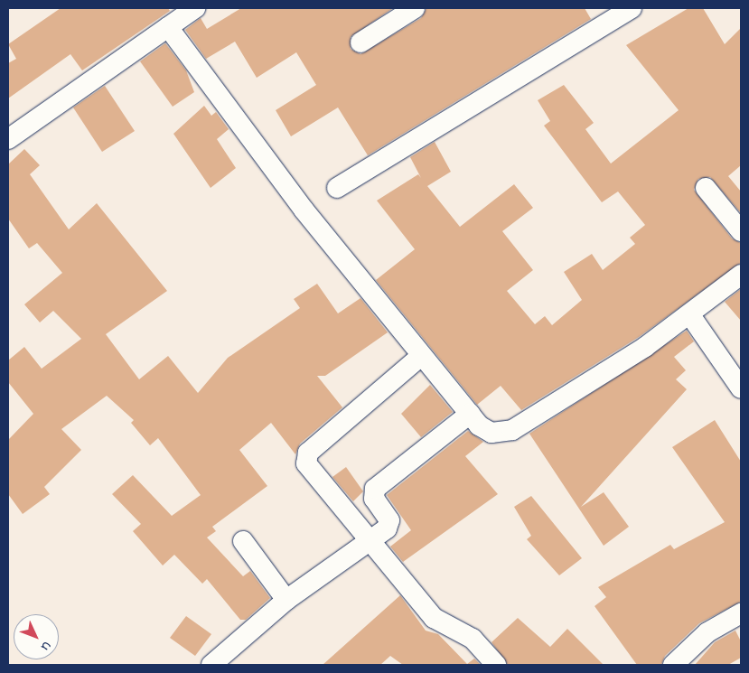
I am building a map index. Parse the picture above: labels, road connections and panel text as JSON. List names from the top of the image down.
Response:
{
  "north": "bottom right"
}
